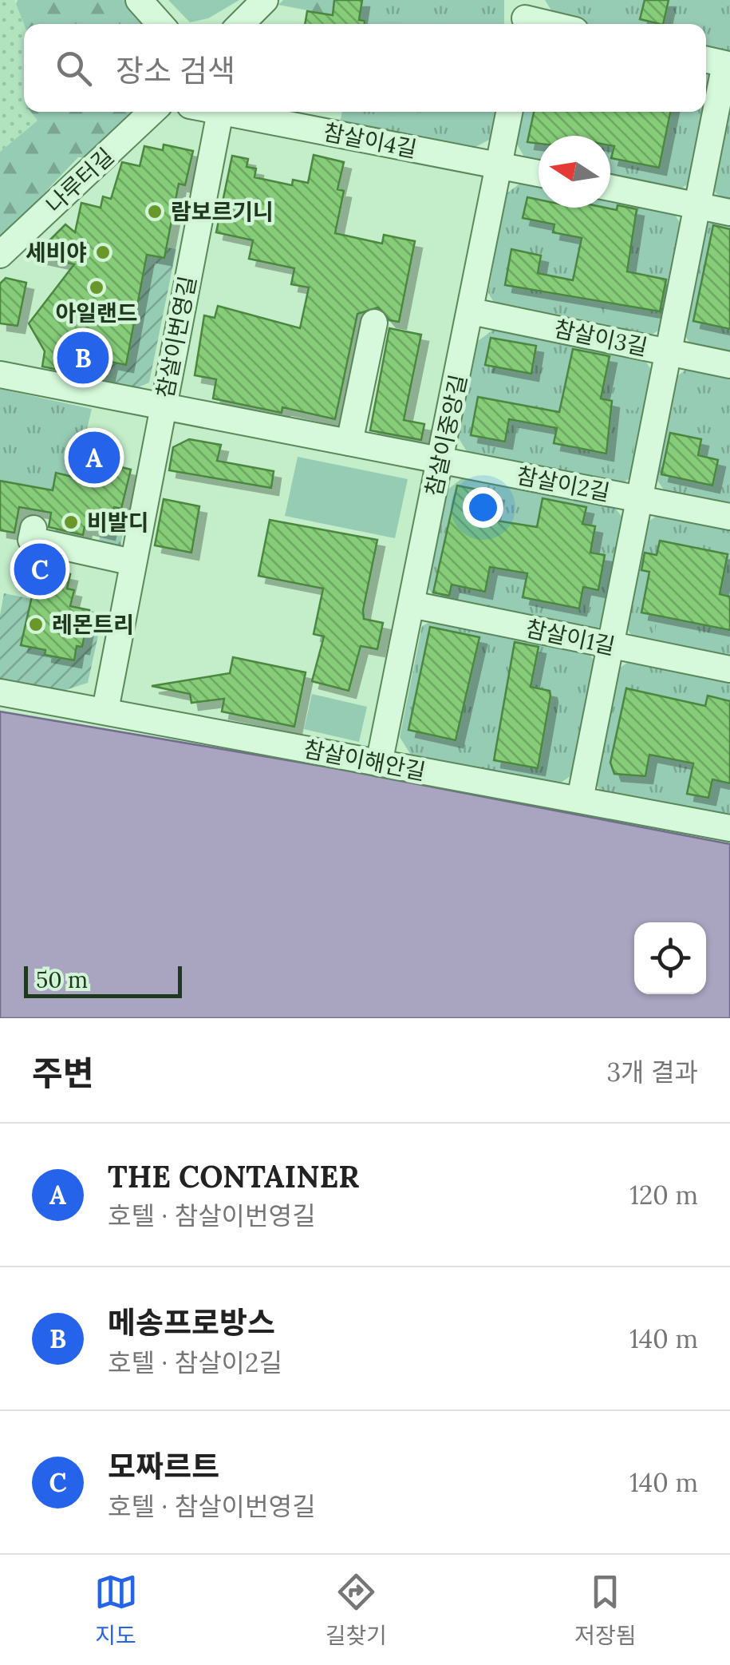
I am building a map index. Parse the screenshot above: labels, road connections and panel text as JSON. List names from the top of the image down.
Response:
{
  "streets": {
    "street": [
      "참살이4길",
      "나루터길",
      "참살이번영길",
      "참살이3길",
      "참살이중앙길",
      "참살이2길",
      "참살이1길",
      "참살이해안길"
    ]
  },
  "crossings": [
    ["참살이4길", "참살이번영길"],
    ["참살이4길", "참살이중앙길"],
    ["참살이번영길", "참살이2길"],
    ["참살이번영길", "참살이해안길"],
    ["참살이3길", "참살이중앙길"],
    ["참살이중앙길", "참살이2길"],
    ["참살이중앙길", "참살이1길"],
    ["참살이중앙길", "참살이해안길"]
  ],
  "places": [
    "람보르기니",
    "세비야",
    "아일랜드",
    "비발디",
    "레몬트리"
  ],
  "scale_bar": "50 m",
  "north": "left",
  "page": {
    "search": "장소 검색",
    "pins": ["B", "A", "C"],
    "scale": "50 m",
    "heading": ["주변", "3개 결과"],
    "list": [
      {
        "mark": "A",
        "name": "THE CONTAINER",
        "note": "호텔 · 참살이번영길",
        "value": "120 m"
      },
      {
        "mark": "B",
        "name": "메송프로방스",
        "note": "호텔 · 참살이2길",
        "value": "140 m"
      },
      {
        "mark": "C",
        "name": "모짜르트",
        "note": "호텔 · 참살이번영길",
        "value": "140 m"
      }
    ],
    "nav": ["지도", "길찾기", "저장됨"]
  }
}
